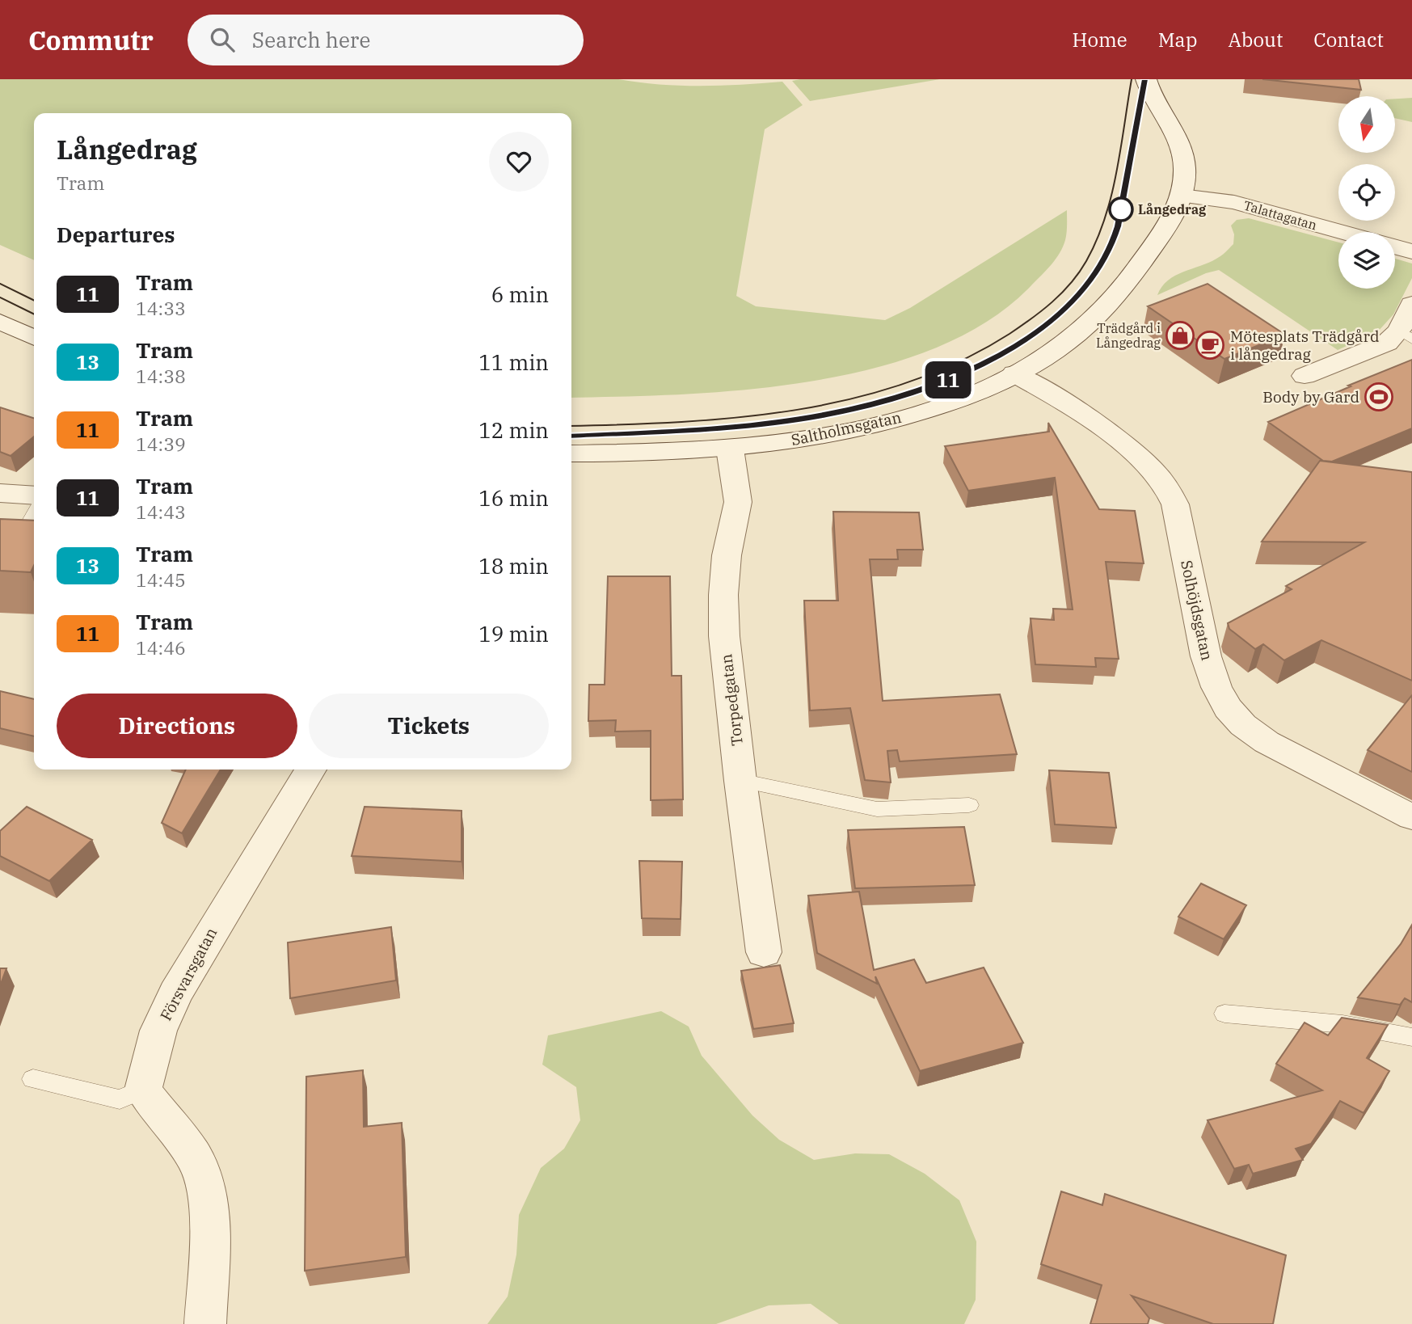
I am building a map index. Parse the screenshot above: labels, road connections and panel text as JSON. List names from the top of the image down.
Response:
{
  "streets": {
    "street": [
      "Talattagatan",
      "Saltholmsgatan",
      "Solhöjdsgatan",
      "Torpedgatan",
      "Försvarsgatan"
    ]
  },
  "crossings": [
    ["Talattagatan", "Saltholmsgatan"],
    ["Saltholmsgatan", "Solhöjdsgatan"],
    ["Saltholmsgatan", "Torpedgatan"]
  ],
  "places": {
    "other": ["Långedrag"],
    "shop": ["Trädgård i Långedrag"],
    "cafe": ["Mötesplats Trädgård i långedrag"],
    "sports": ["Body by Gard"]
  },
  "lines": ["tram line 11"],
  "north": "bottom",
  "page": {
    "header": "Commutr",
    "search": "Search here",
    "nav": [
      "Home",
      "Map",
      "About",
      "Contact"
    ],
    "on_map": "11",
    "heading": [
      ["Långedrag", "Tram"],
      "Departures"
    ],
    "list": [
      {
        "mark": "11",
        "name": "Tram",
        "note": "14:33",
        "value": "6 min"
      },
      {
        "mark": "13",
        "name": "Tram",
        "note": "14:38",
        "value": "11 min"
      },
      {
        "mark": "11",
        "name": "Tram",
        "note": "14:39",
        "value": "12 min"
      },
      {
        "mark": "11",
        "name": "Tram",
        "note": "14:43",
        "value": "16 min"
      },
      {
        "mark": "13",
        "name": "Tram",
        "note": "14:45",
        "value": "18 min"
      },
      {
        "mark": "11",
        "name": "Tram",
        "note": "14:46",
        "value": "19 min"
      }
    ],
    "buttons": ["Directions", "Tickets"]
  }
}
